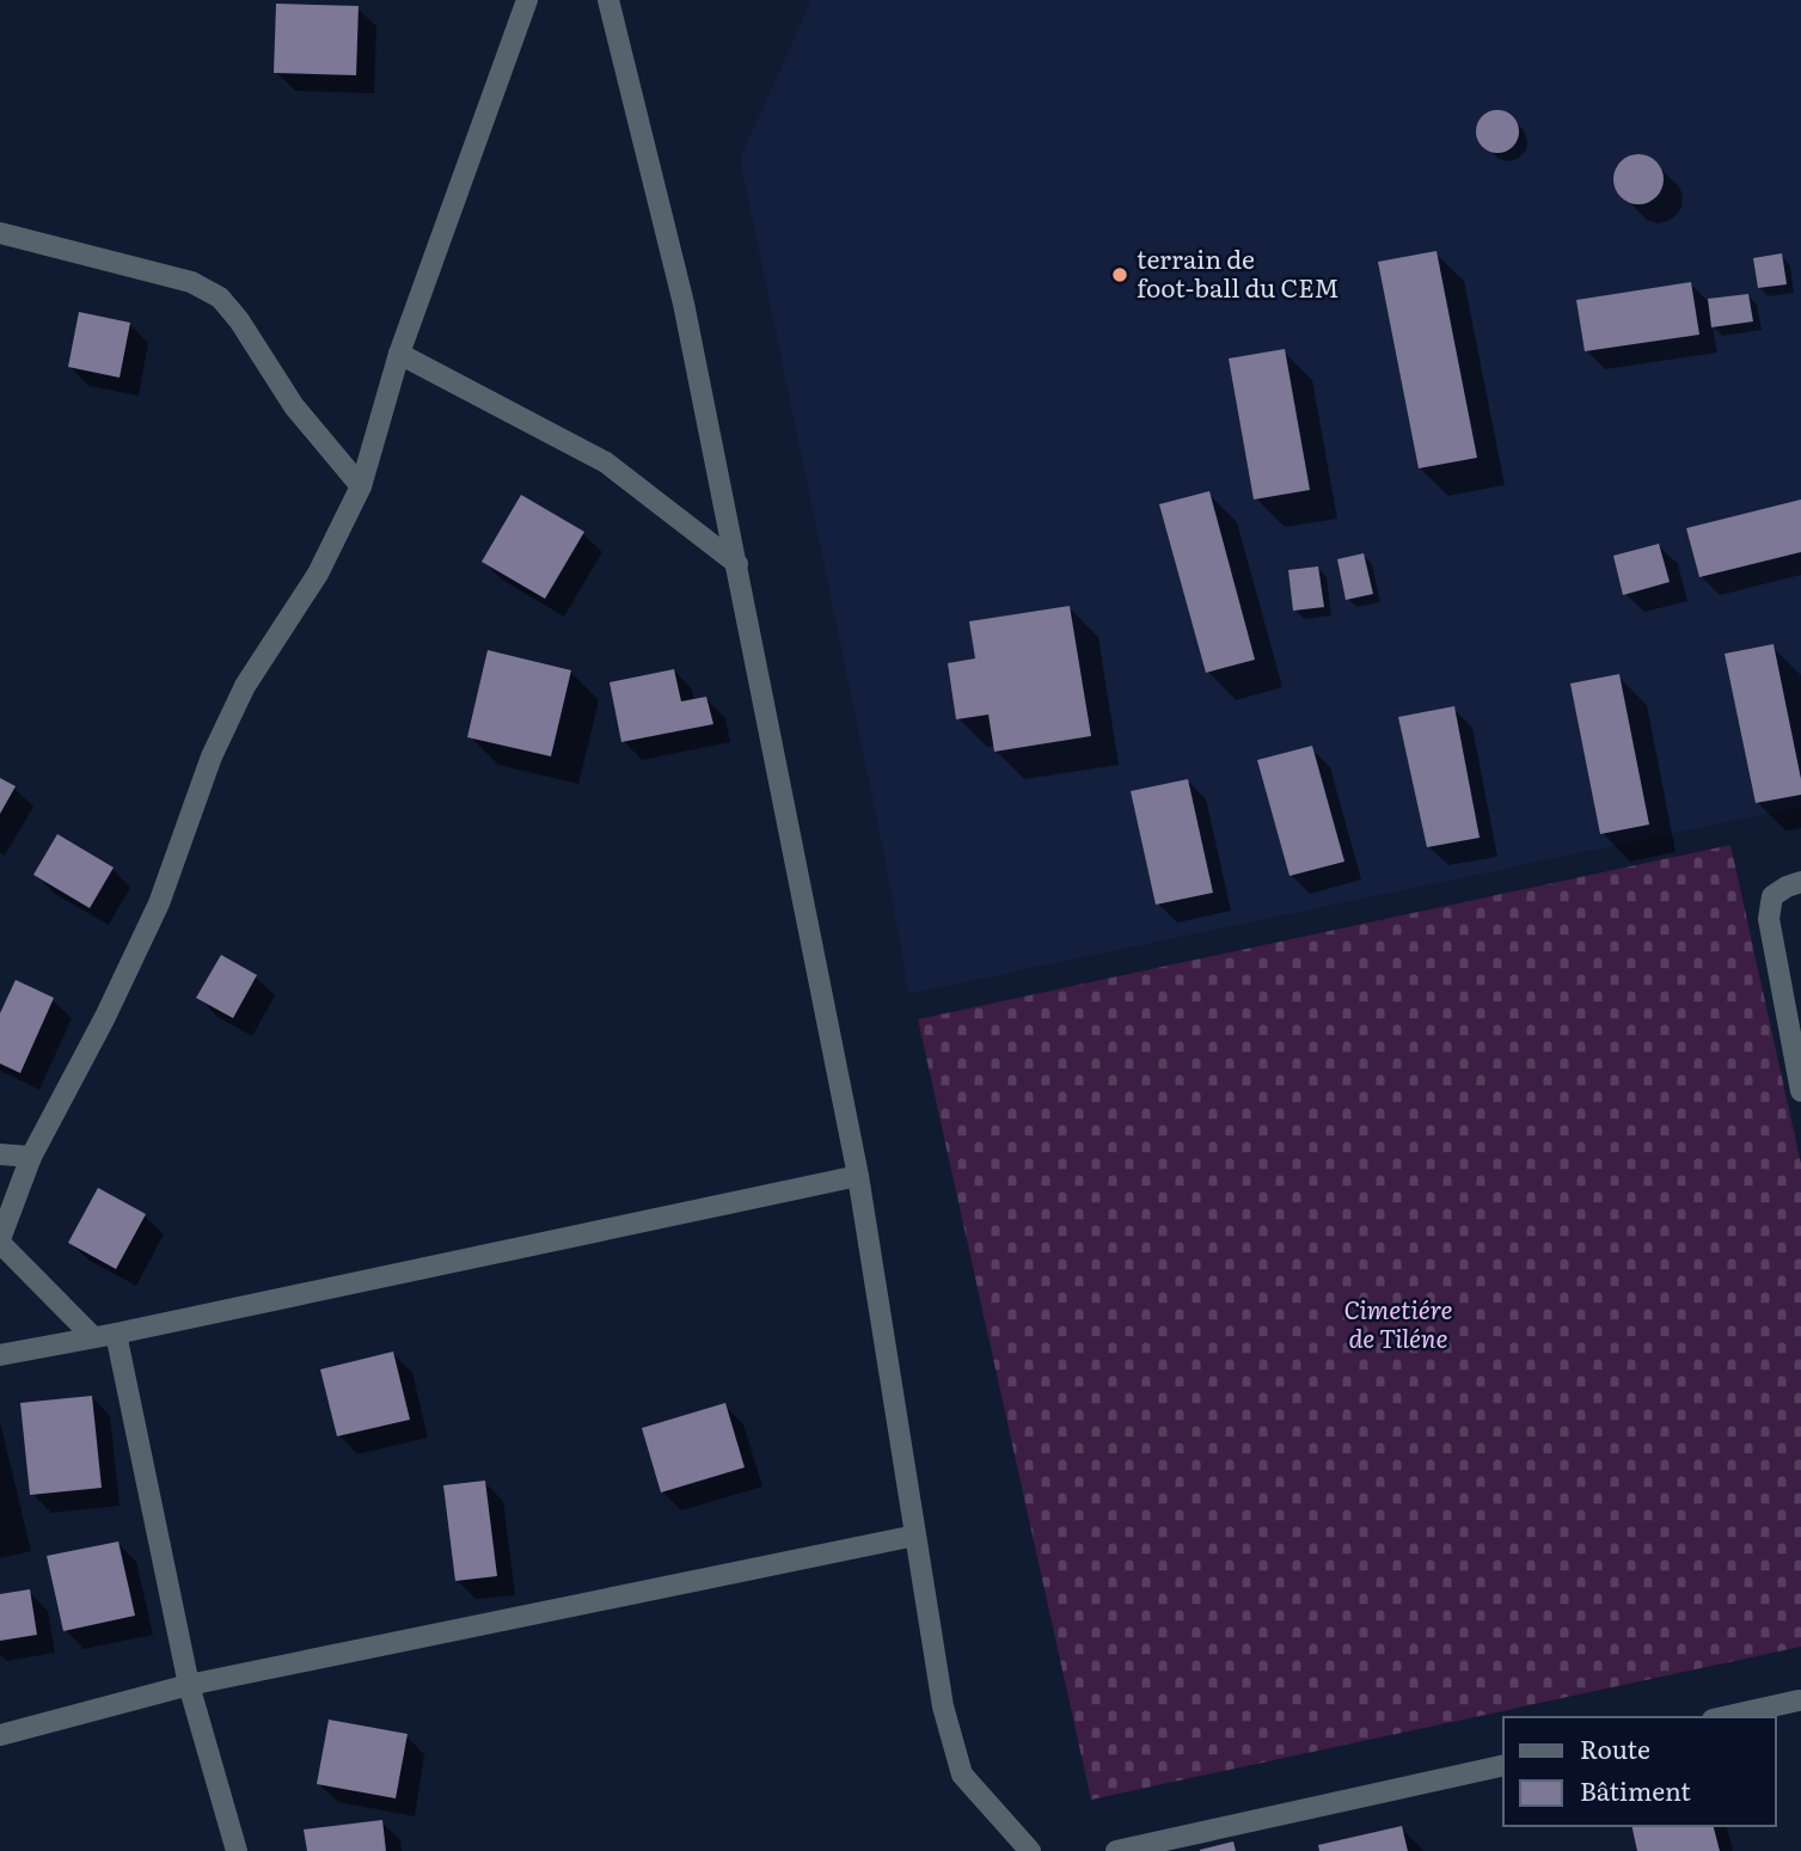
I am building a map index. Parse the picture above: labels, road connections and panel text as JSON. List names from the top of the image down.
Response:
{
  "parks": ["Cimetiére de Tiléne"],
  "places": ["terrain de foot-ball du CEM"],
  "legend": ["Route", "Bâtiment"]
}
